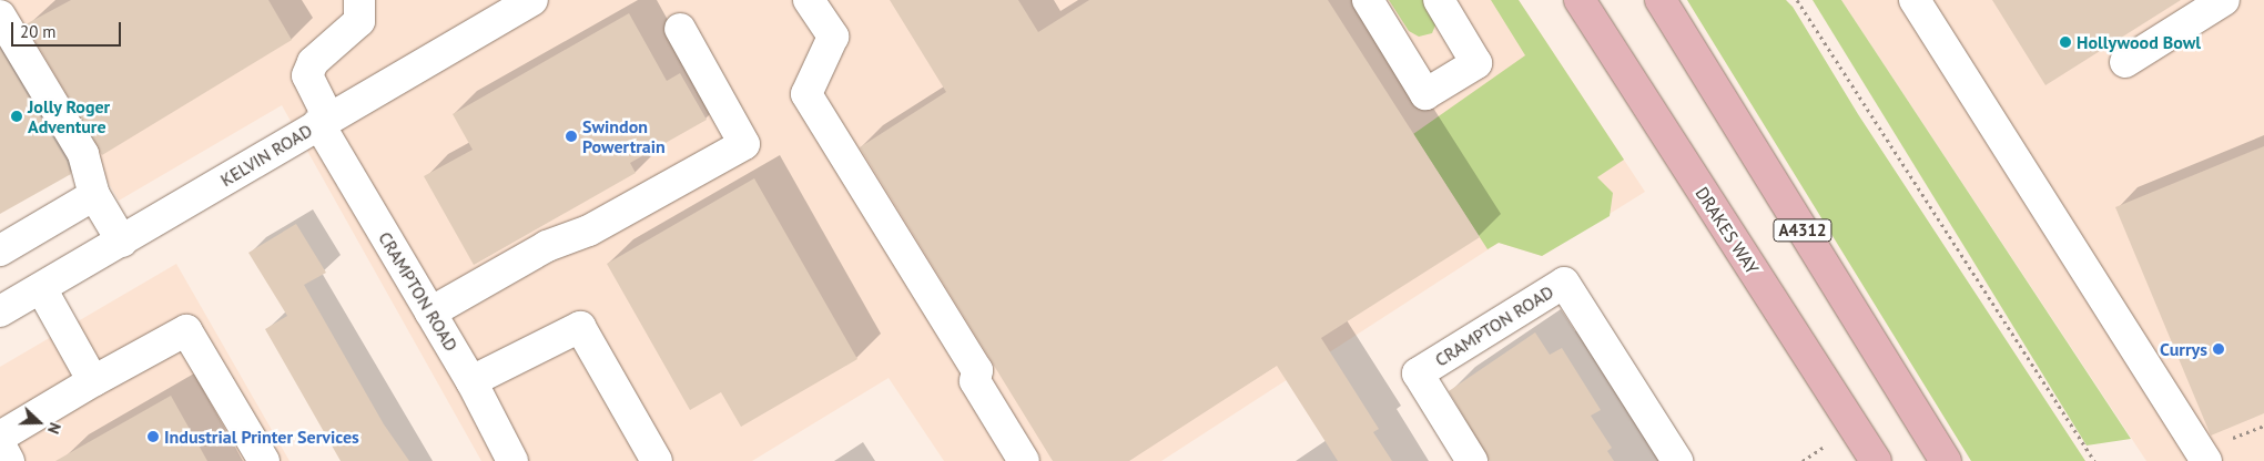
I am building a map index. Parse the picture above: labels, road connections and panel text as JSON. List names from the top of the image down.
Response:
{
  "streets": {
    "main road": ["DRAKES WAY", "A4312"],
    "street": ["KELVIN ROAD", "CRAMPTON ROAD"]
  },
  "crossings": [
    ["KELVIN ROAD", "CRAMPTON ROAD"]
  ],
  "places": [
    "Hollywood Bowl",
    "Jolly Roger Adventure",
    "Swindon Powertrain",
    "Currys",
    "Industrial Printer Services"
  ],
  "scale_bar": "20 m",
  "north": "right"
}
